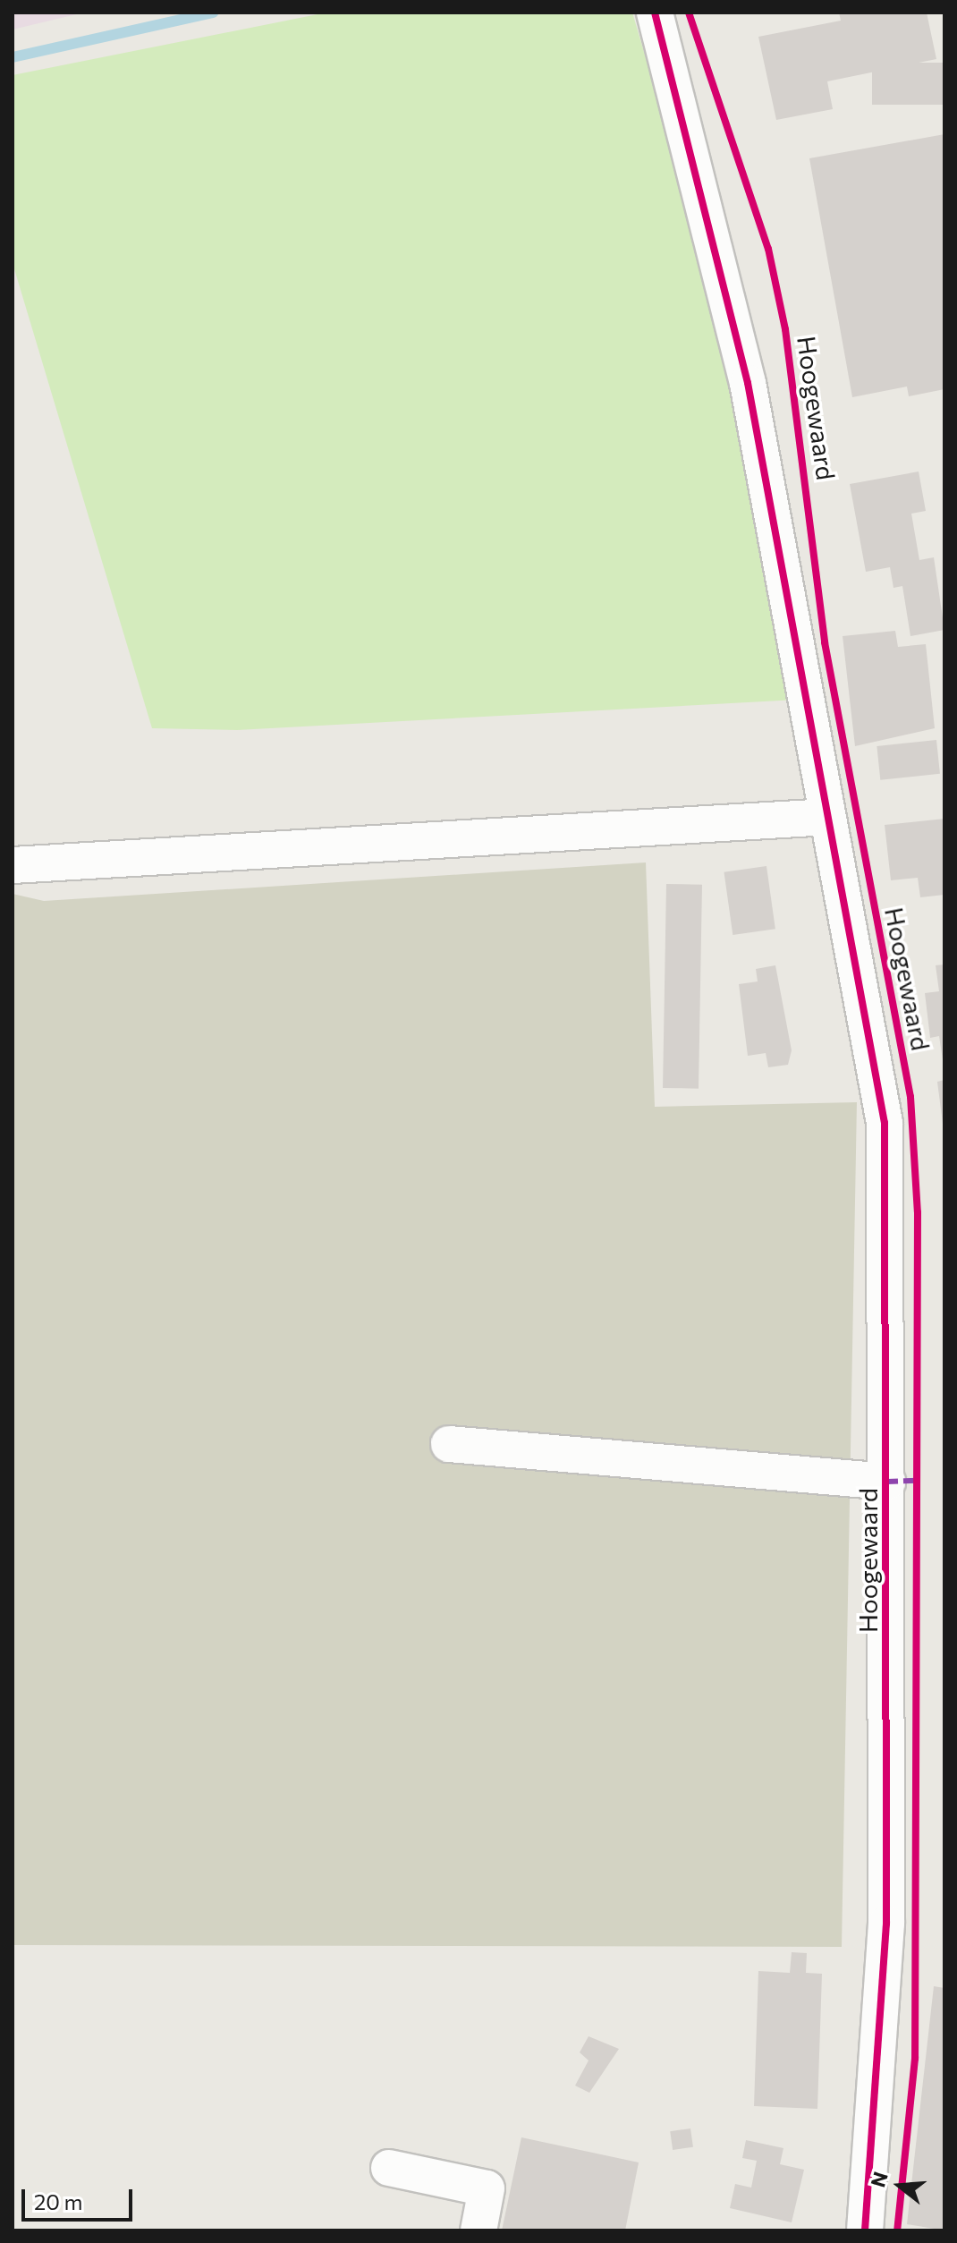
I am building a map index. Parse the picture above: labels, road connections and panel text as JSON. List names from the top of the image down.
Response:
{
  "streets": {
    "street": ["Hoogewaard"]
  },
  "scale_bar": "20 m",
  "north": "left"
}
